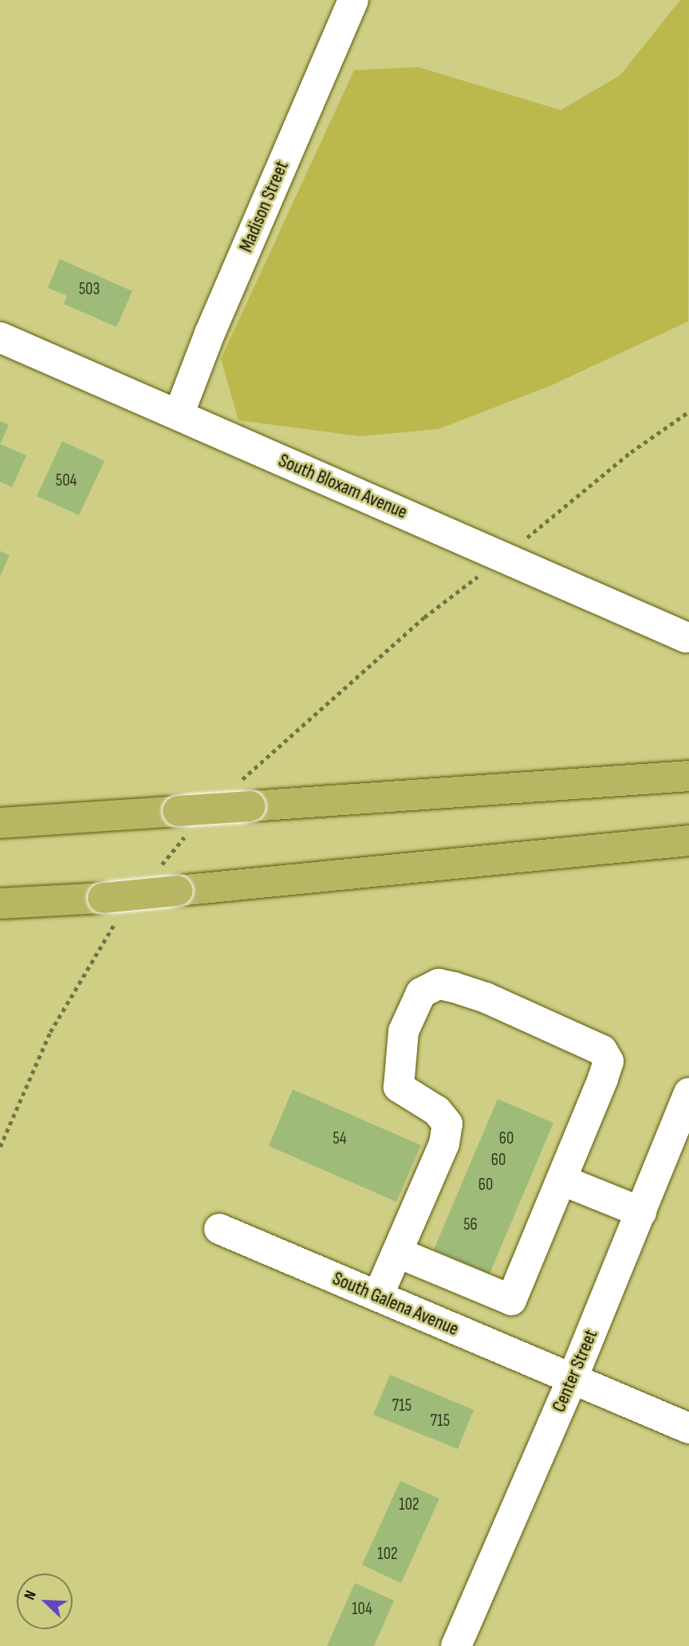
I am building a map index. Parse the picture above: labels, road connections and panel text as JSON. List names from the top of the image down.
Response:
{
  "streets": {
    "street": [
      "Madison Street",
      "South Bloxam Avenue",
      "South Galena Avenue",
      "Center Street"
    ]
  },
  "crossings": [
    ["Madison Street", "South Bloxam Avenue"],
    ["South Galena Avenue", "Center Street"]
  ],
  "house_numbers": [
    "503",
    "504",
    "54",
    "60",
    "60",
    "60",
    "56",
    "715",
    "715",
    "102",
    "102",
    "104"
  ],
  "north": "top left"
}
